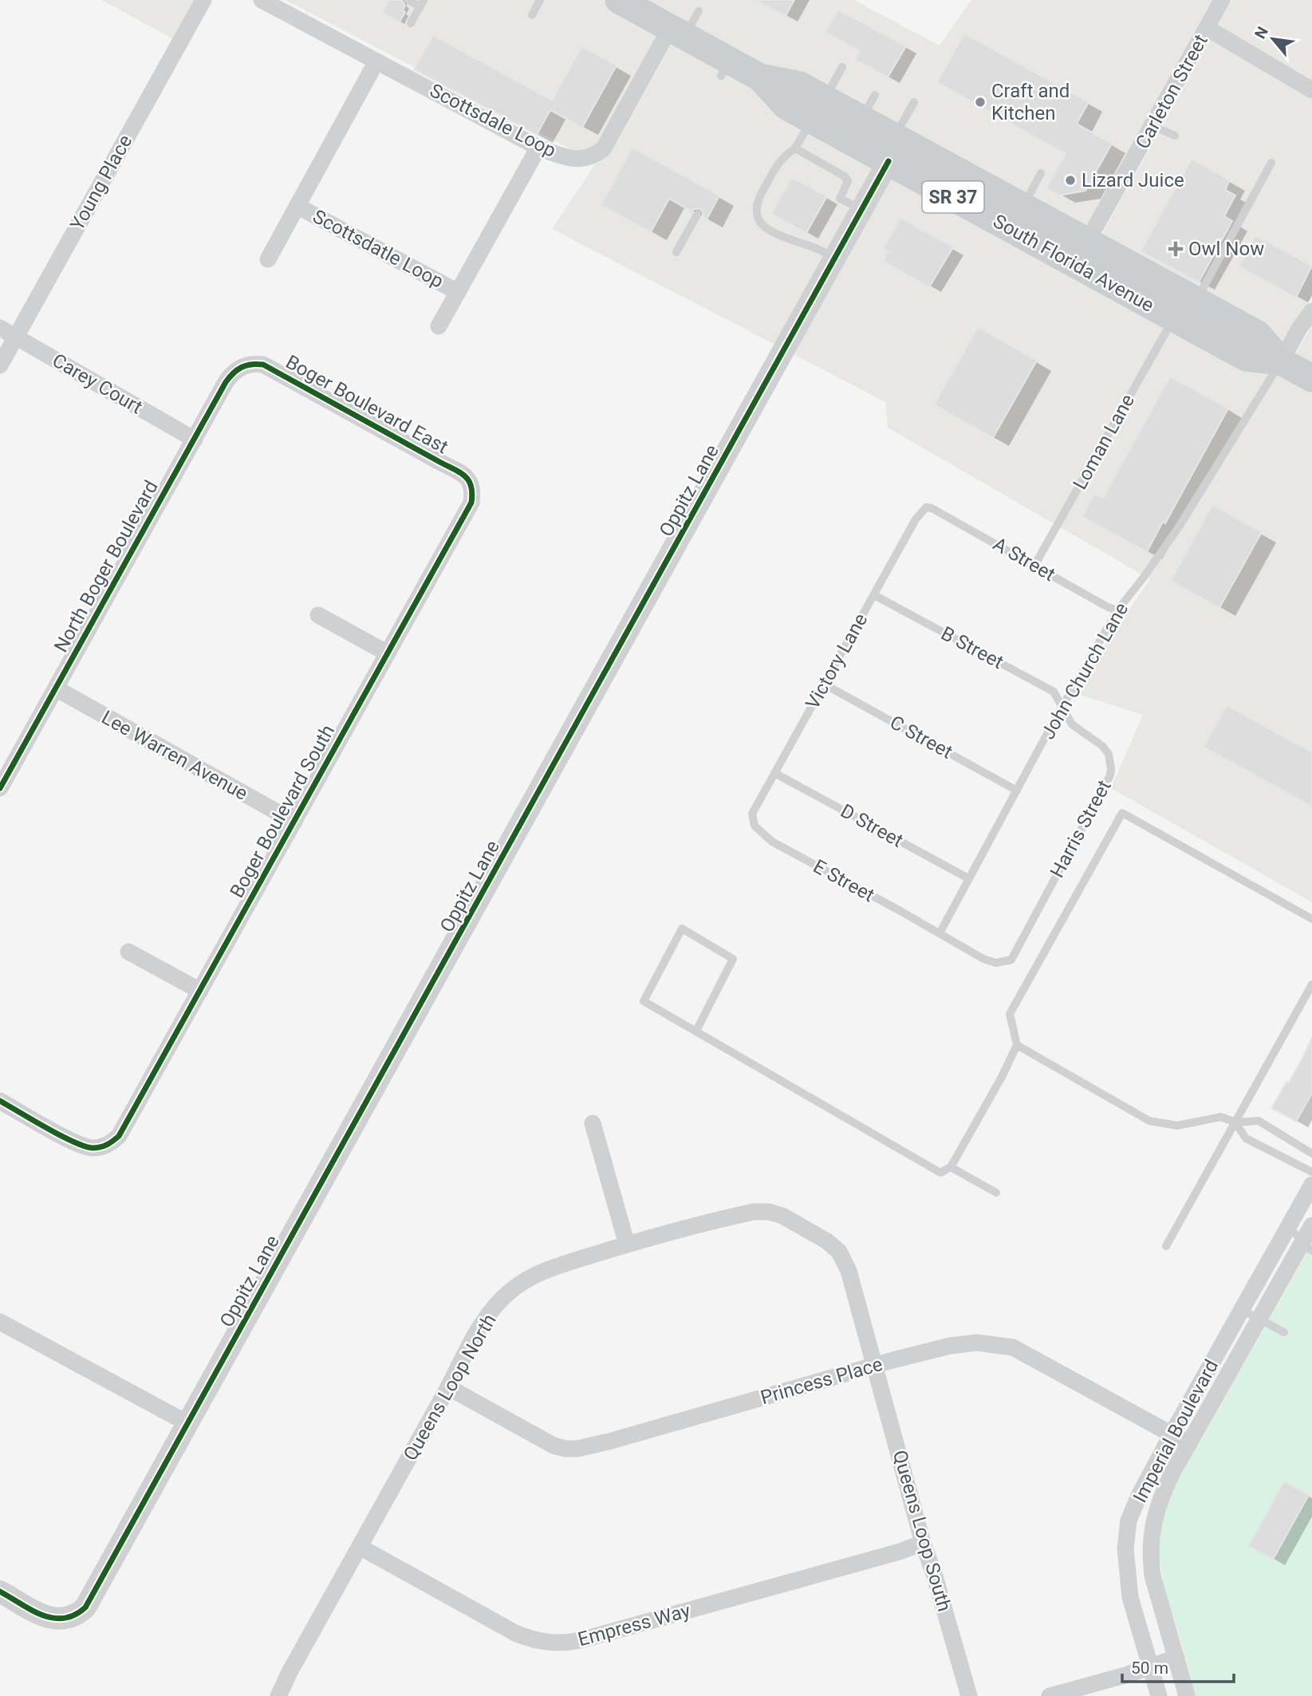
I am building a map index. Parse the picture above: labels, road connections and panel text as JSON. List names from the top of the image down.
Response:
{
  "streets": {
    "main road": ["SR 37", "South Florida Avenue"],
    "street": [
      "Carleton Street",
      "Scottsdale Loop",
      "Young Place",
      "Scottsdatle Loop",
      "Carey Court",
      "Boger Boulevard East",
      "Oppitz Lane",
      "North Boger Boulevard",
      "Lee Warren Avenue",
      "Boger Boulevard South",
      "Princess Place",
      "Queens Loop North",
      "Imperial Boulevard",
      "Queens Loop South",
      "Empress Way"
    ],
    "lane": [
      "Loman Lane",
      "A Street",
      "B Street",
      "Victory Lane",
      "John Church Lane",
      "C Street",
      "D Street",
      "Harris Street",
      "E Street"
    ]
  },
  "crossings": [
    ["Carleton Street", "South Florida Avenue"],
    ["Scottsdale Loop", "South Florida Avenue"],
    ["Young Place", "Carey Court"],
    ["South Florida Avenue", "Loman Lane"],
    ["South Florida Avenue", "Oppitz Lane"],
    ["South Florida Avenue", "John Church Lane"],
    ["Carey Court", "North Boger Boulevard"],
    ["Boger Boulevard East", "North Boger Boulevard"],
    ["Boger Boulevard East", "Boger Boulevard South"],
    ["Loman Lane", "A Street"],
    ["A Street", "Victory Lane"],
    ["A Street", "John Church Lane"],
    ["North Boger Boulevard", "Lee Warren Avenue"],
    ["B Street", "Victory Lane"],
    ["B Street", "John Church Lane"],
    ["B Street", "Harris Street"],
    ["Victory Lane", "C Street"],
    ["Victory Lane", "D Street"],
    ["Victory Lane", "E Street"],
    ["John Church Lane", "C Street"],
    ["John Church Lane", "D Street"],
    ["John Church Lane", "Harris Street"],
    ["John Church Lane", "E Street"],
    ["Lee Warren Avenue", "Boger Boulevard South"],
    ["Harris Street", "E Street"],
    ["Princess Place", "Queens Loop North"],
    ["Princess Place", "Imperial Boulevard"],
    ["Princess Place", "Queens Loop South"],
    ["Queens Loop North", "Queens Loop South"],
    ["Queens Loop North", "Empress Way"],
    ["Queens Loop South", "Empress Way"]
  ],
  "places": {
    "other": ["Craft and Kitchen", "Lizard Juice"],
    "health": ["Owl Now"]
  },
  "scale_bar": "50 m",
  "north": "top left"
}
